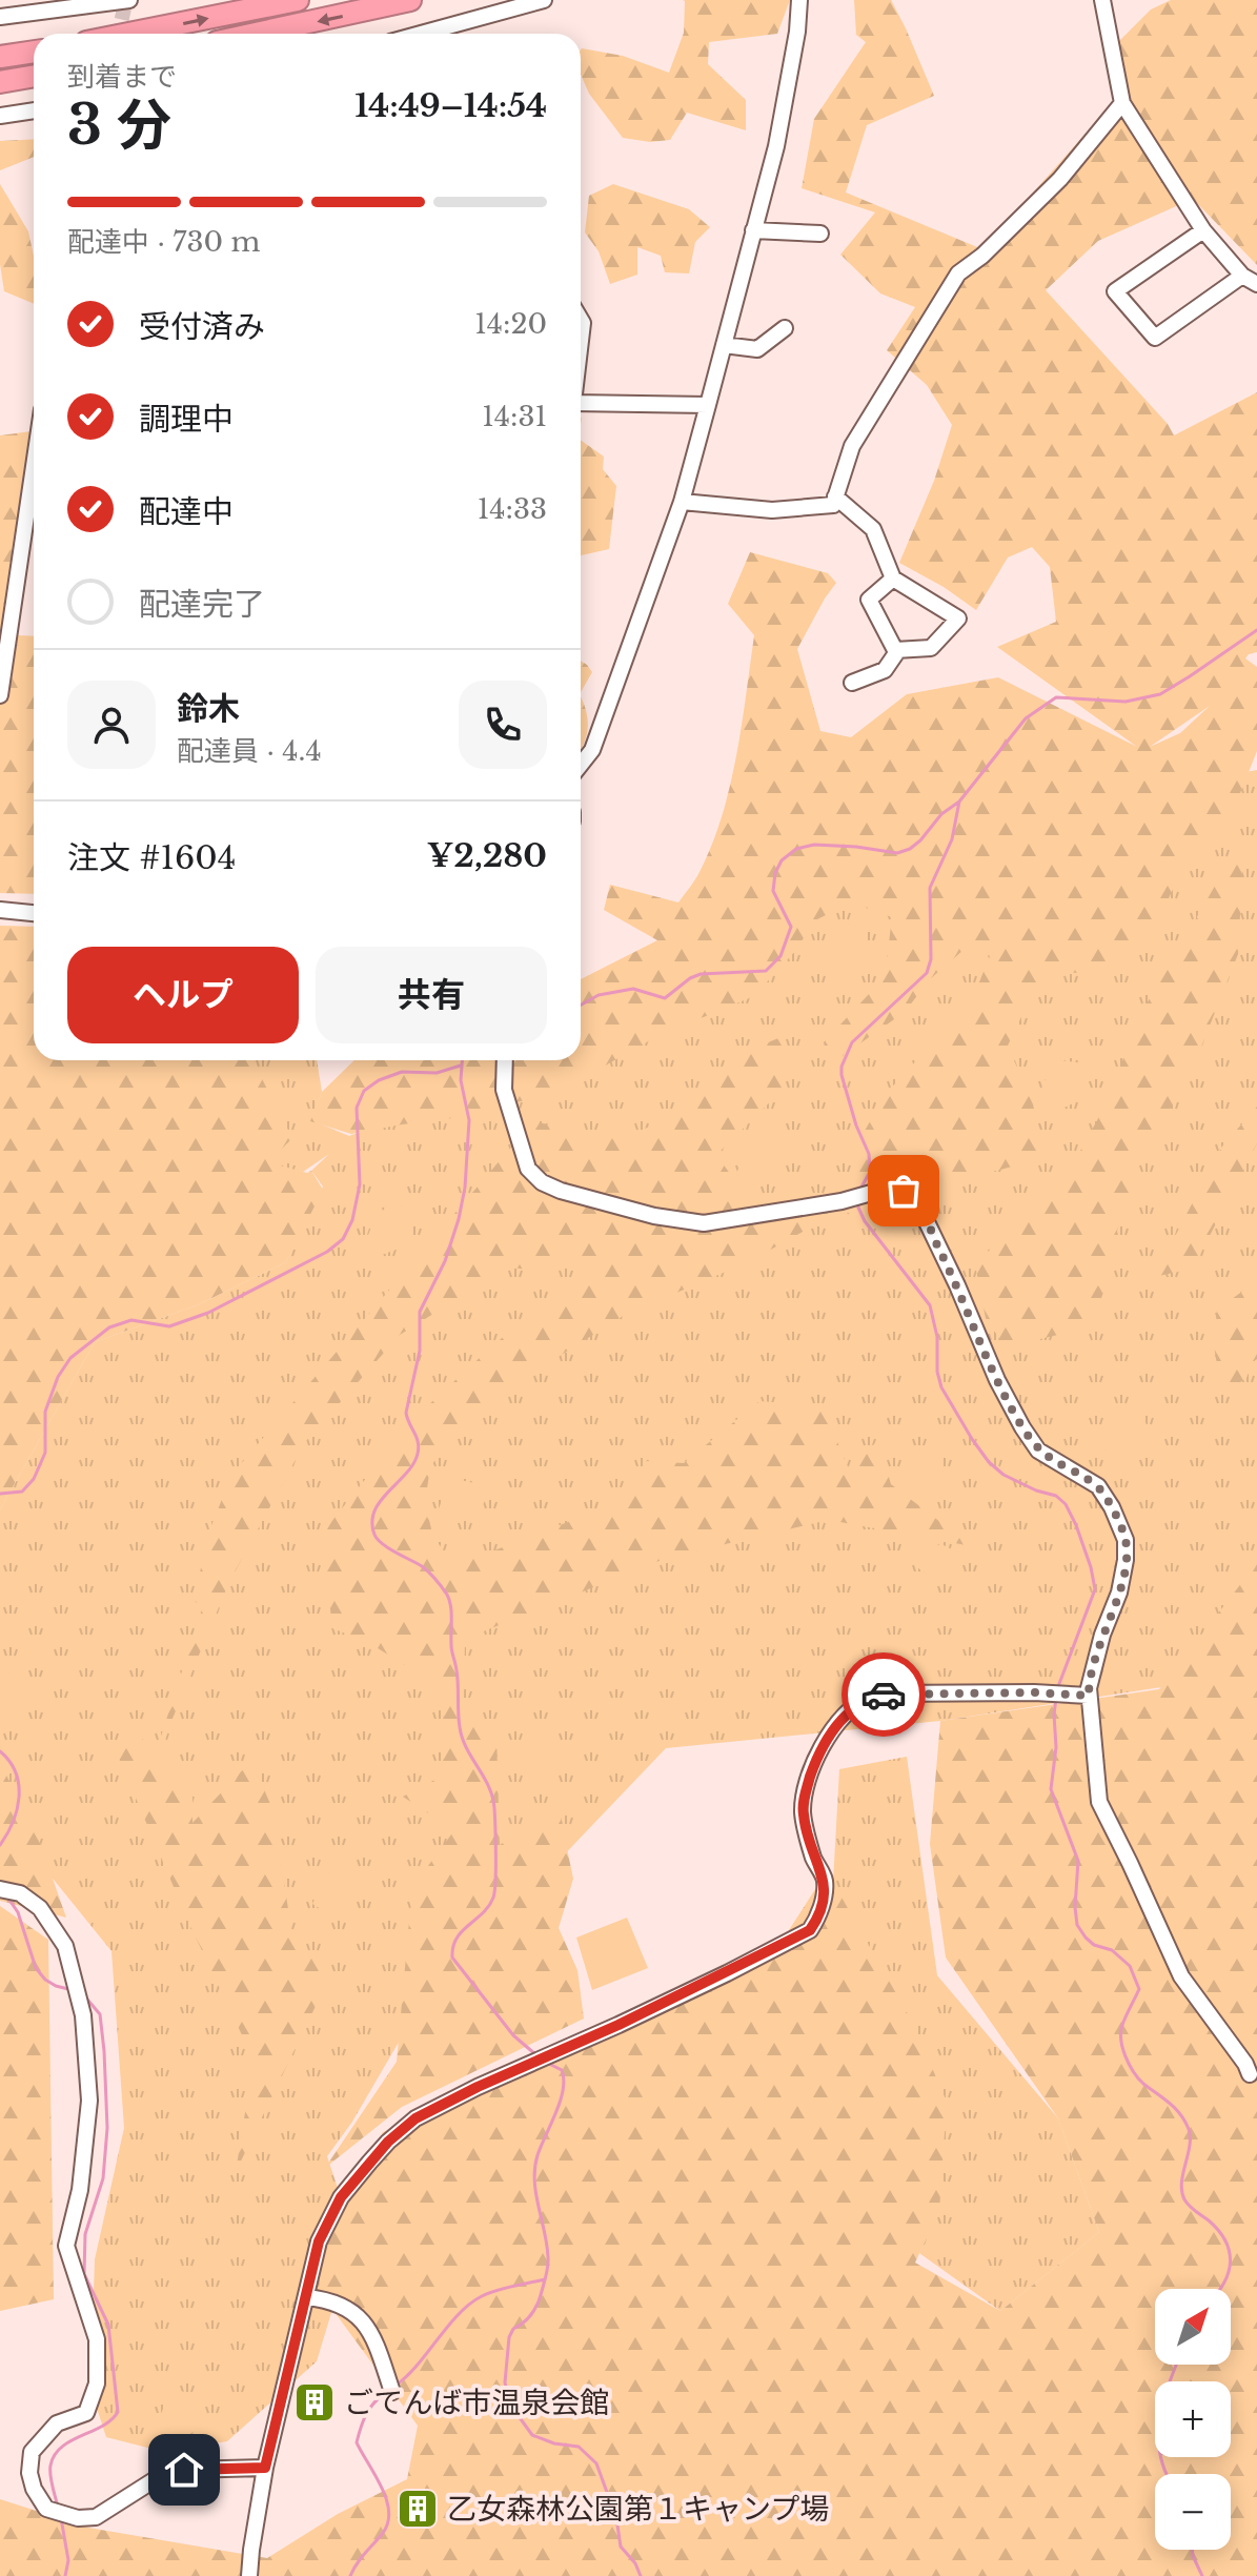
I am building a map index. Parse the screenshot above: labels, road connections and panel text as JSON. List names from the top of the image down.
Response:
{
  "places": {
    "building": ["ごてんば市温泉会館", "乙女森林公園第１キャンプ場"]
  },
  "north": "top right",
  "page": {
    "heading": ["3 分", "到着まで", "14:49–14:54"],
    "panel": [
      "鈴木",
      "配達員 · 4.4",
      "注文 #1604",
      "¥2,280"
    ],
    "bar": "配達中 · 730 m",
    "list": [
      ["受付済み", "14:20"],
      ["調理中", "14:31"],
      ["配達中", "14:33"],
      "配達完了"
    ],
    "buttons": ["ヘルプ", "共有"],
    "map_buttons": ["+", "−"]
  }
}
